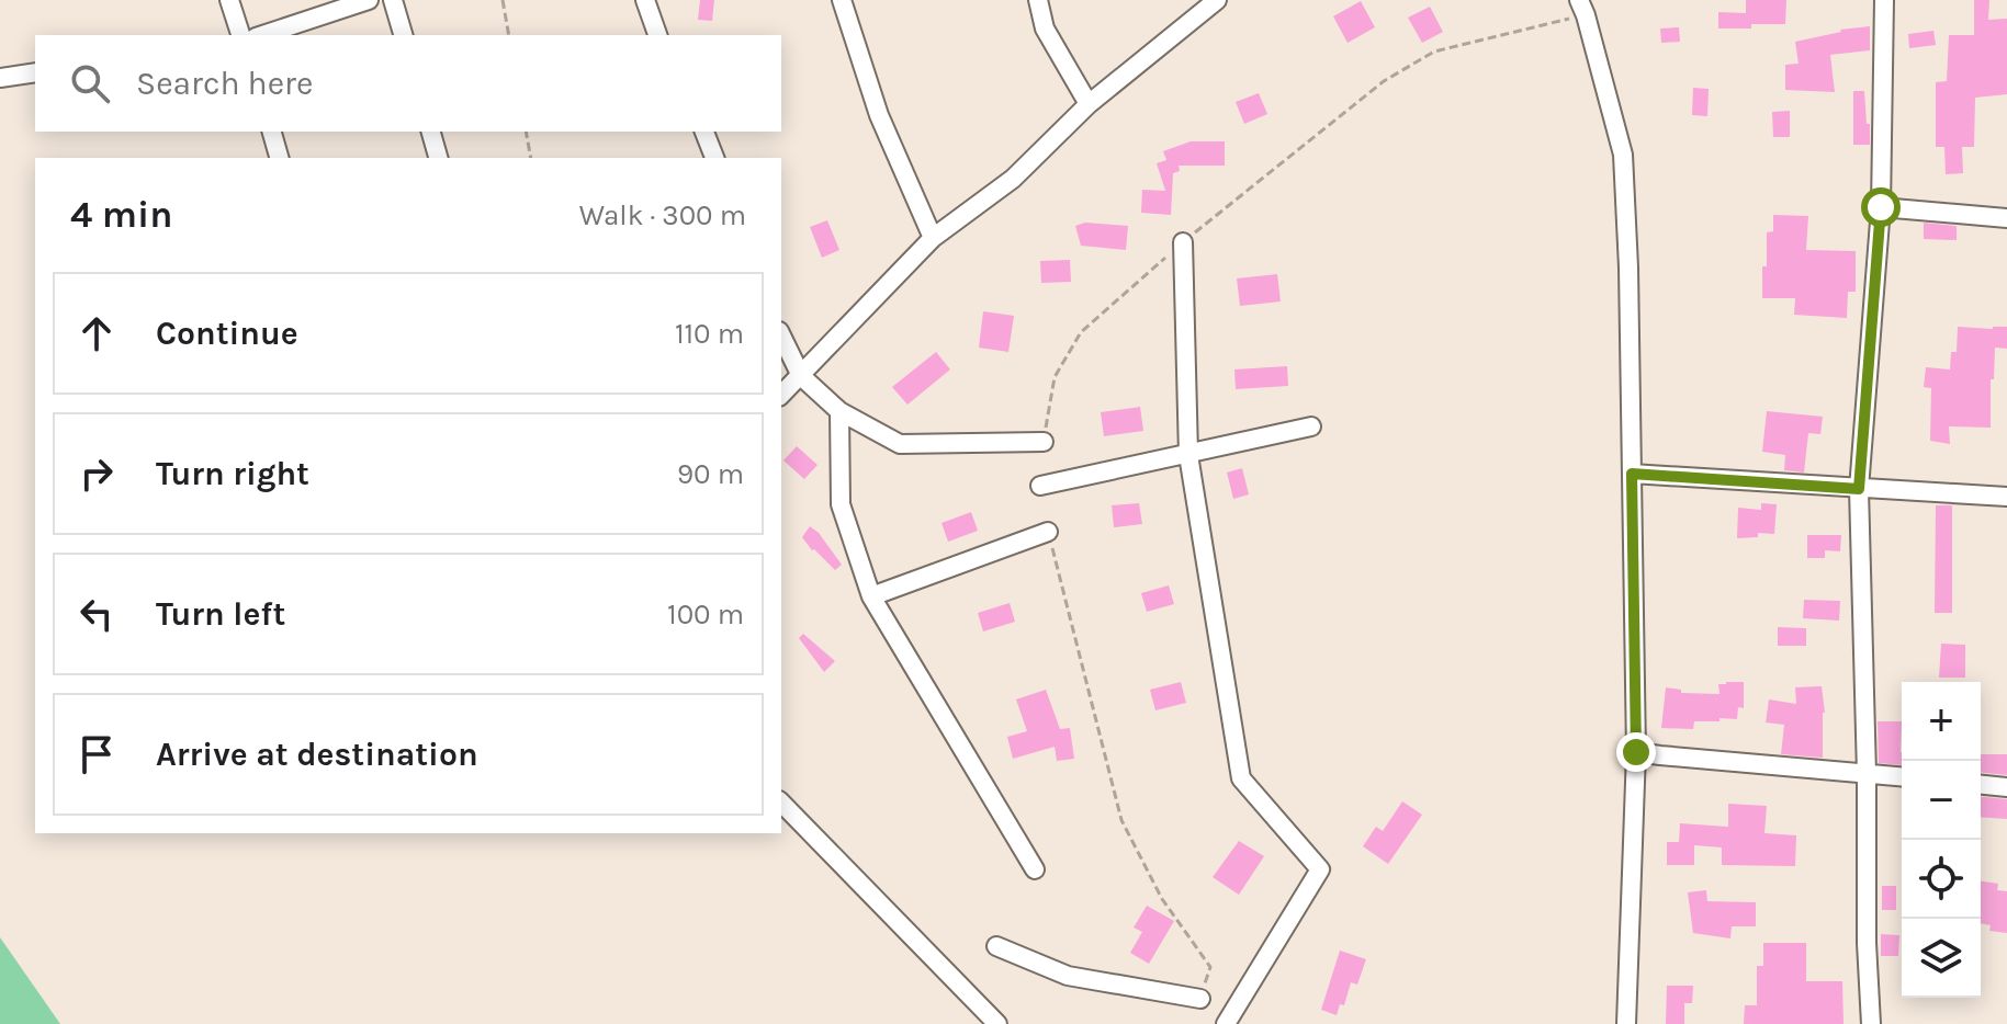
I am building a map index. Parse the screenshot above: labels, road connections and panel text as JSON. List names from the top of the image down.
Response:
{
  "page": {
    "search": "Search here",
    "heading": ["4 min", "Walk · 300 m"],
    "list": [
      ["Continue", "110 m"],
      ["Turn right", "90 m"],
      ["Turn left", "100 m"],
      "Arrive at destination"
    ],
    "map_buttons": ["+", "−"]
  }
}
